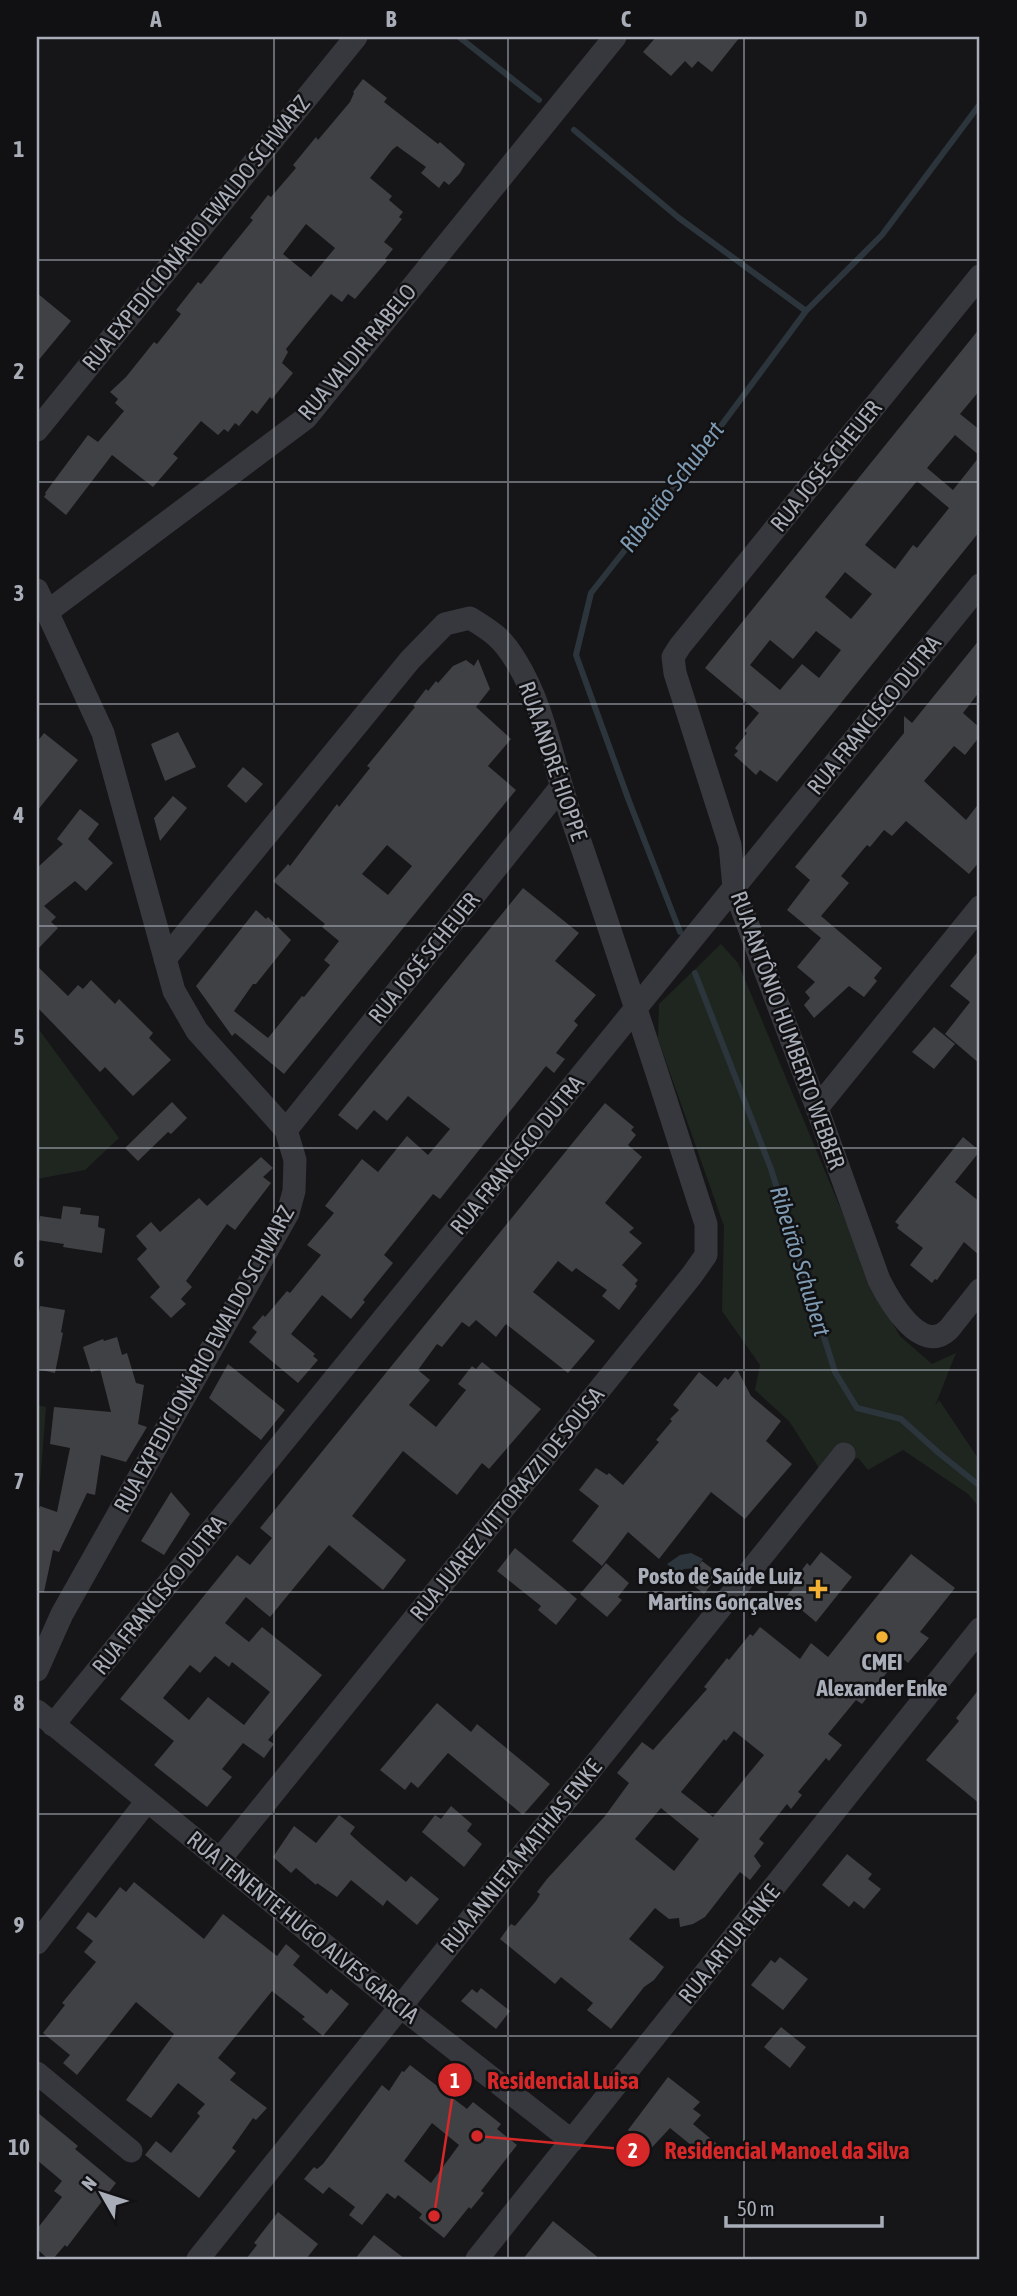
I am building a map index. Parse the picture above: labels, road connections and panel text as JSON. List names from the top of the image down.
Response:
{
  "streets": {
    "street": [
      "RUA EXPEDICIONÁRIO EWALDO SCHWARZ",
      "RUA VALDIR RABELO",
      "RUA JOSÉ SCHEUER",
      "RUA FRANCISCO DUTRA",
      "RUA ANDRÉ HIOPPE",
      "RUA ANTÔNIO HUMBERTO WEBBER",
      "RUA JUAREZ VITTORAZZI DE SOUSA",
      "RUA ANNIETA MATHIAS ENKE",
      "RUA TENENTE HUGO ALVES GARCIA",
      "RUA ARTUR ENKE"
    ]
  },
  "crossings": [
    ["RUA EXPEDICIONÁRIO EWALDO SCHWARZ", "RUA VALDIR RABELO"],
    ["RUA EXPEDICIONÁRIO EWALDO SCHWARZ", "RUA JOSÉ SCHEUER"],
    ["RUA EXPEDICIONÁRIO EWALDO SCHWARZ", "RUA ANDRÉ HIOPPE"],
    ["RUA JOSÉ SCHEUER", "RUA ANDRÉ HIOPPE"],
    ["RUA JOSÉ SCHEUER", "RUA ANTÔNIO HUMBERTO WEBBER"],
    ["RUA FRANCISCO DUTRA", "RUA ANDRÉ HIOPPE"],
    ["RUA FRANCISCO DUTRA", "RUA ANTÔNIO HUMBERTO WEBBER"],
    ["RUA FRANCISCO DUTRA", "RUA TENENTE HUGO ALVES GARCIA"],
    ["RUA ANDRÉ HIOPPE", "RUA JUAREZ VITTORAZZI DE SOUSA"],
    ["RUA JUAREZ VITTORAZZI DE SOUSA", "RUA TENENTE HUGO ALVES GARCIA"],
    ["RUA ANNIETA MATHIAS ENKE", "RUA TENENTE HUGO ALVES GARCIA"],
    ["RUA TENENTE HUGO ALVES GARCIA", "RUA ARTUR ENKE"]
  ],
  "water": ["Ribeirão Schubert"],
  "places": {
    "health": ["Posto de Saúde Luiz Martins Gonçalves"],
    "other": ["CMEI Alexander Enke", "Residencial Manoel da Silva", "Residencial Luisa"]
  },
  "scale_bar": "50 m",
  "north": "top left",
  "grid": {
    "columns": [
      "A",
      "B",
      "C",
      "D"
    ],
    "rows": [
      "1",
      "2",
      "3",
      "4",
      "5",
      "6",
      "7",
      "8",
      "9",
      "10"
    ]
  }
}
